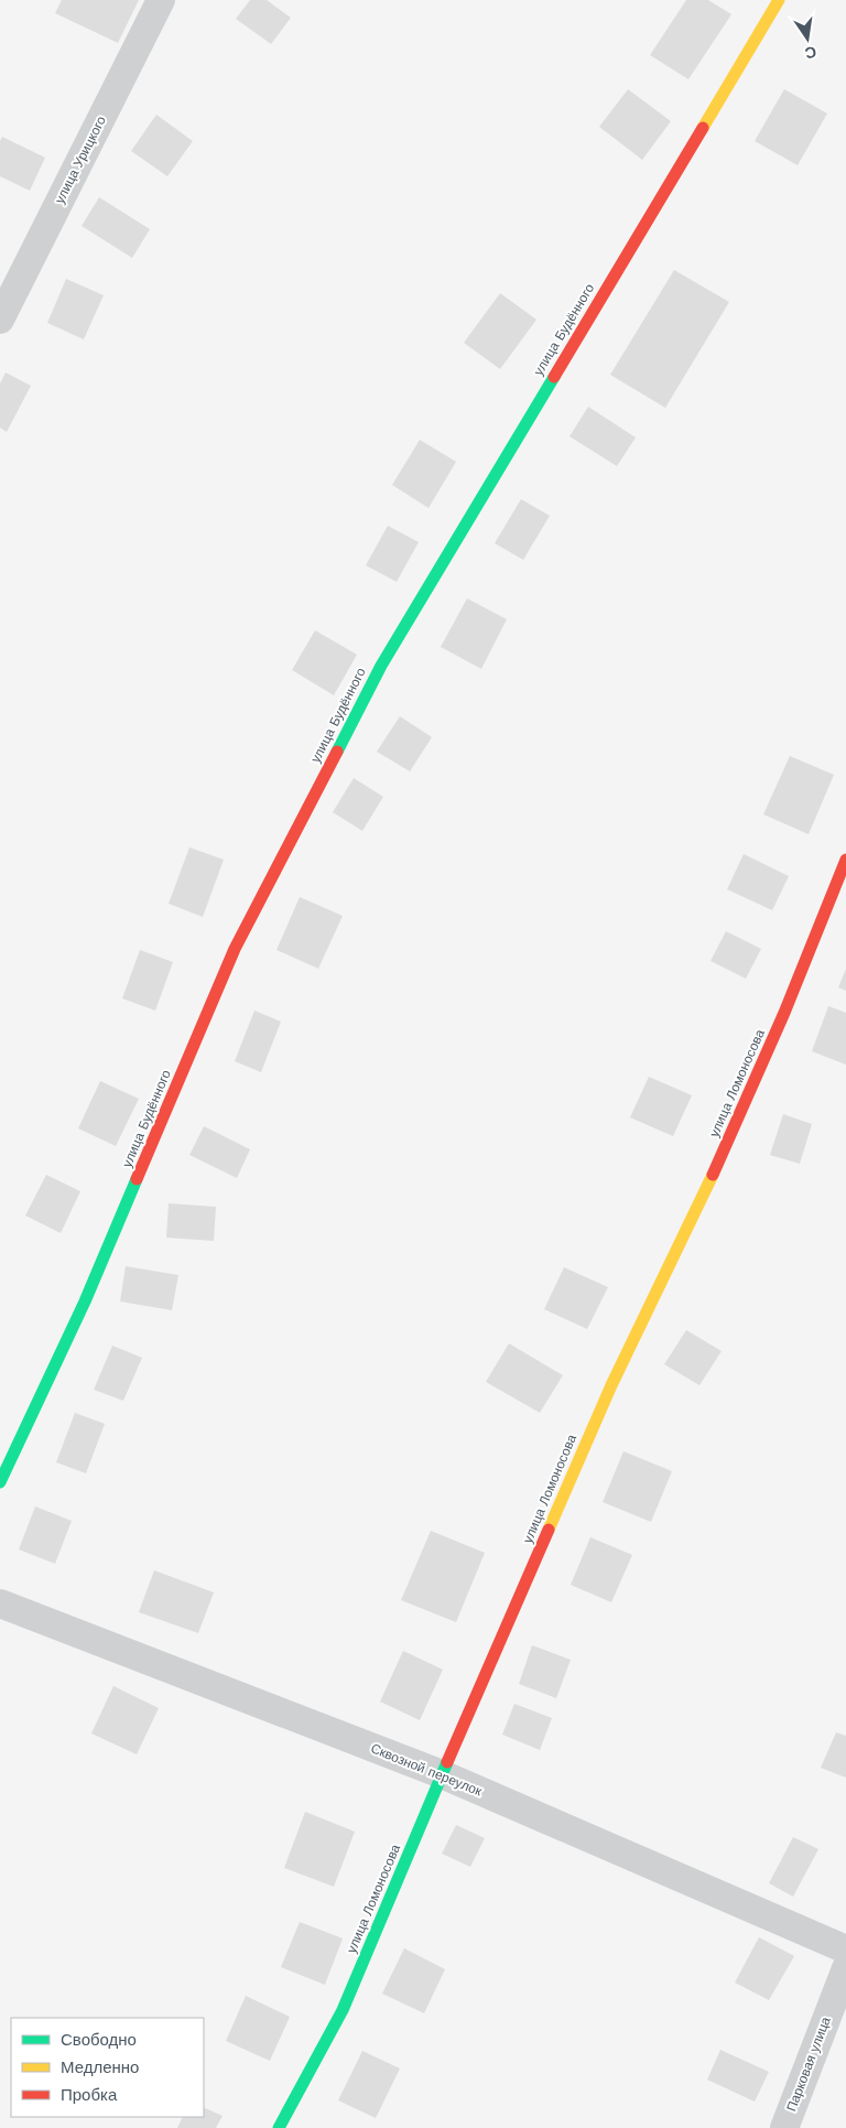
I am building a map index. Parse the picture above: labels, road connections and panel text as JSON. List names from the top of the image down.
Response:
{
  "streets": {
    "street": [
      "улица Урицкого",
      "улица Будённого",
      "улица Ломоносова",
      "Сквозной переулок",
      "Парковая улица"
    ]
  },
  "crossings": [
    ["улица Ломоносова", "Сквозной переулок"]
  ],
  "legend": ["Свободно", "Медленно", "Пробка"],
  "north": "bottom"
}
